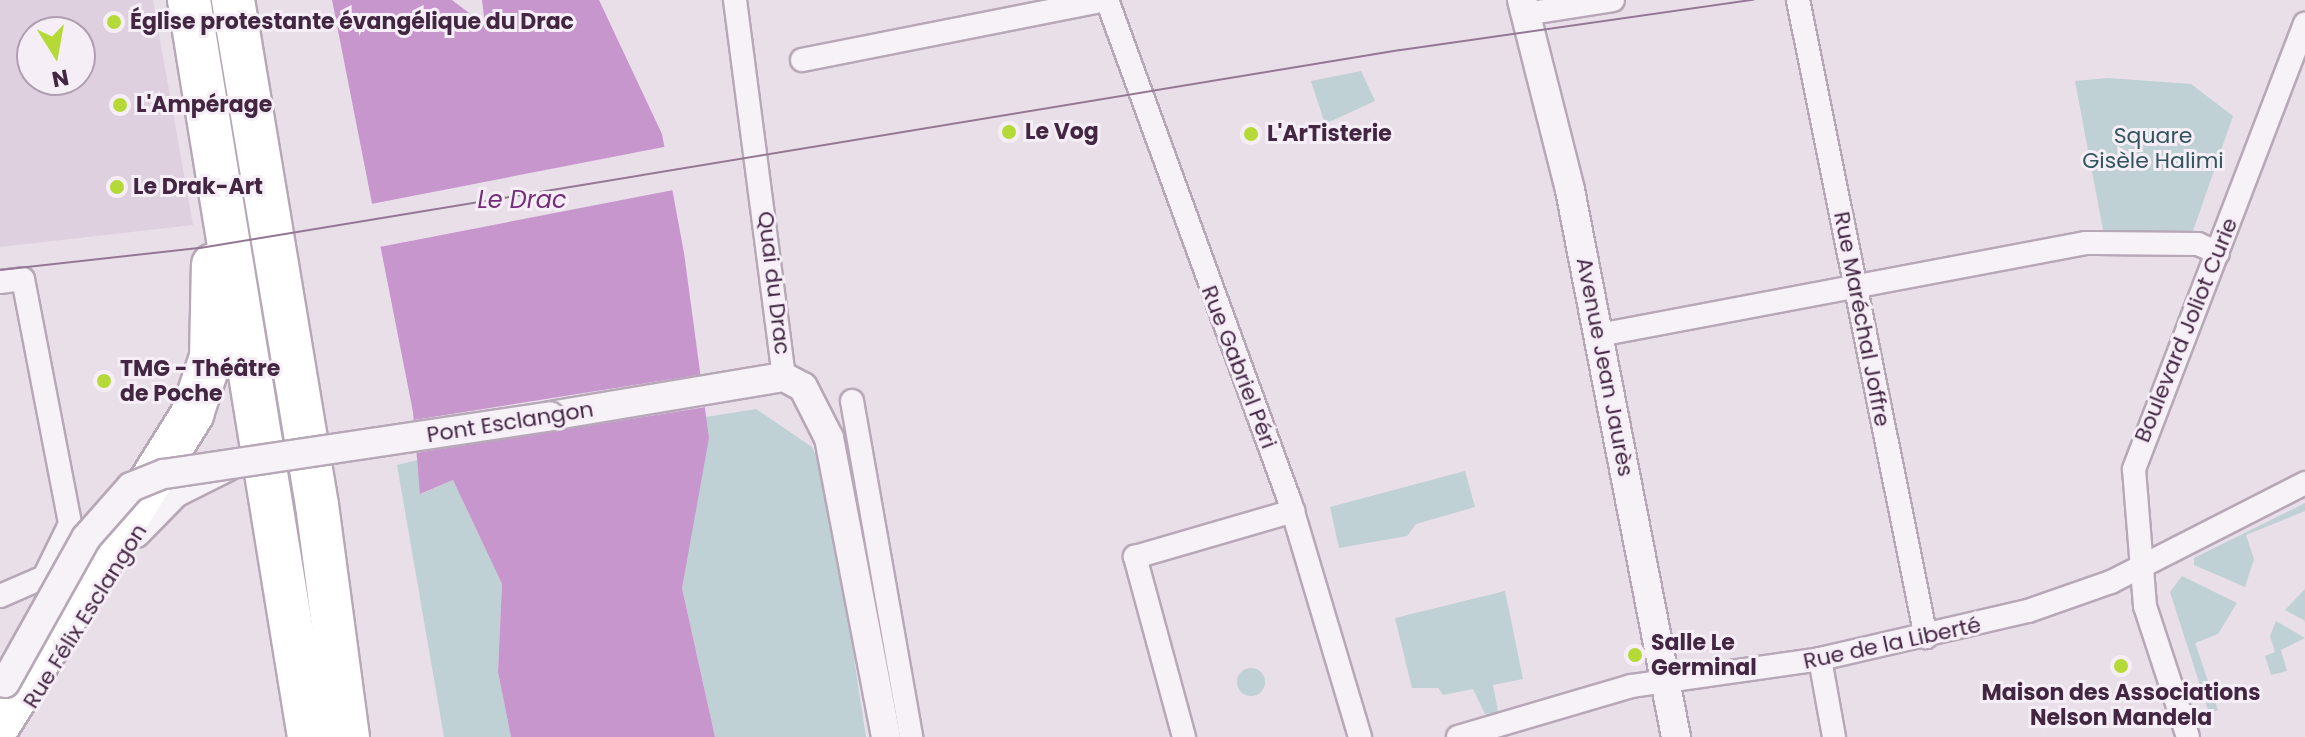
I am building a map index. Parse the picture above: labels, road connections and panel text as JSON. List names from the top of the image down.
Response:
{
  "streets": {
    "street": [
      "Quai du Drac",
      "Rue Maréchal Joffre",
      "Boulevard Joliot Curie",
      "Rue Gabriel Péri",
      "Avenue Jean Jaurès",
      "Pont Esclangon",
      "Rue Félix Esclangon",
      "Rue de la Liberté"
    ]
  },
  "crossings": [
    ["Quai du Drac", "Pont Esclangon"],
    ["Rue Maréchal Joffre", "Rue de la Liberté"],
    ["Boulevard Joliot Curie", "Rue de la Liberté"],
    ["Avenue Jean Jaurès", "Rue de la Liberté"],
    ["Pont Esclangon", "Rue Félix Esclangon"]
  ],
  "water": ["Le Drac"],
  "parks": ["Square Gisèle Halimi"],
  "places": [
    "Église protestante évangélique du Drac",
    "L'Ampérage",
    "Le Vog",
    "L'ArTisterie",
    "Le Drak-Art",
    "TMG - Théâtre de Poche",
    "Salle Le Germinal",
    "Maison des Associations Nelson Mandela"
  ],
  "north": "bottom"
}
